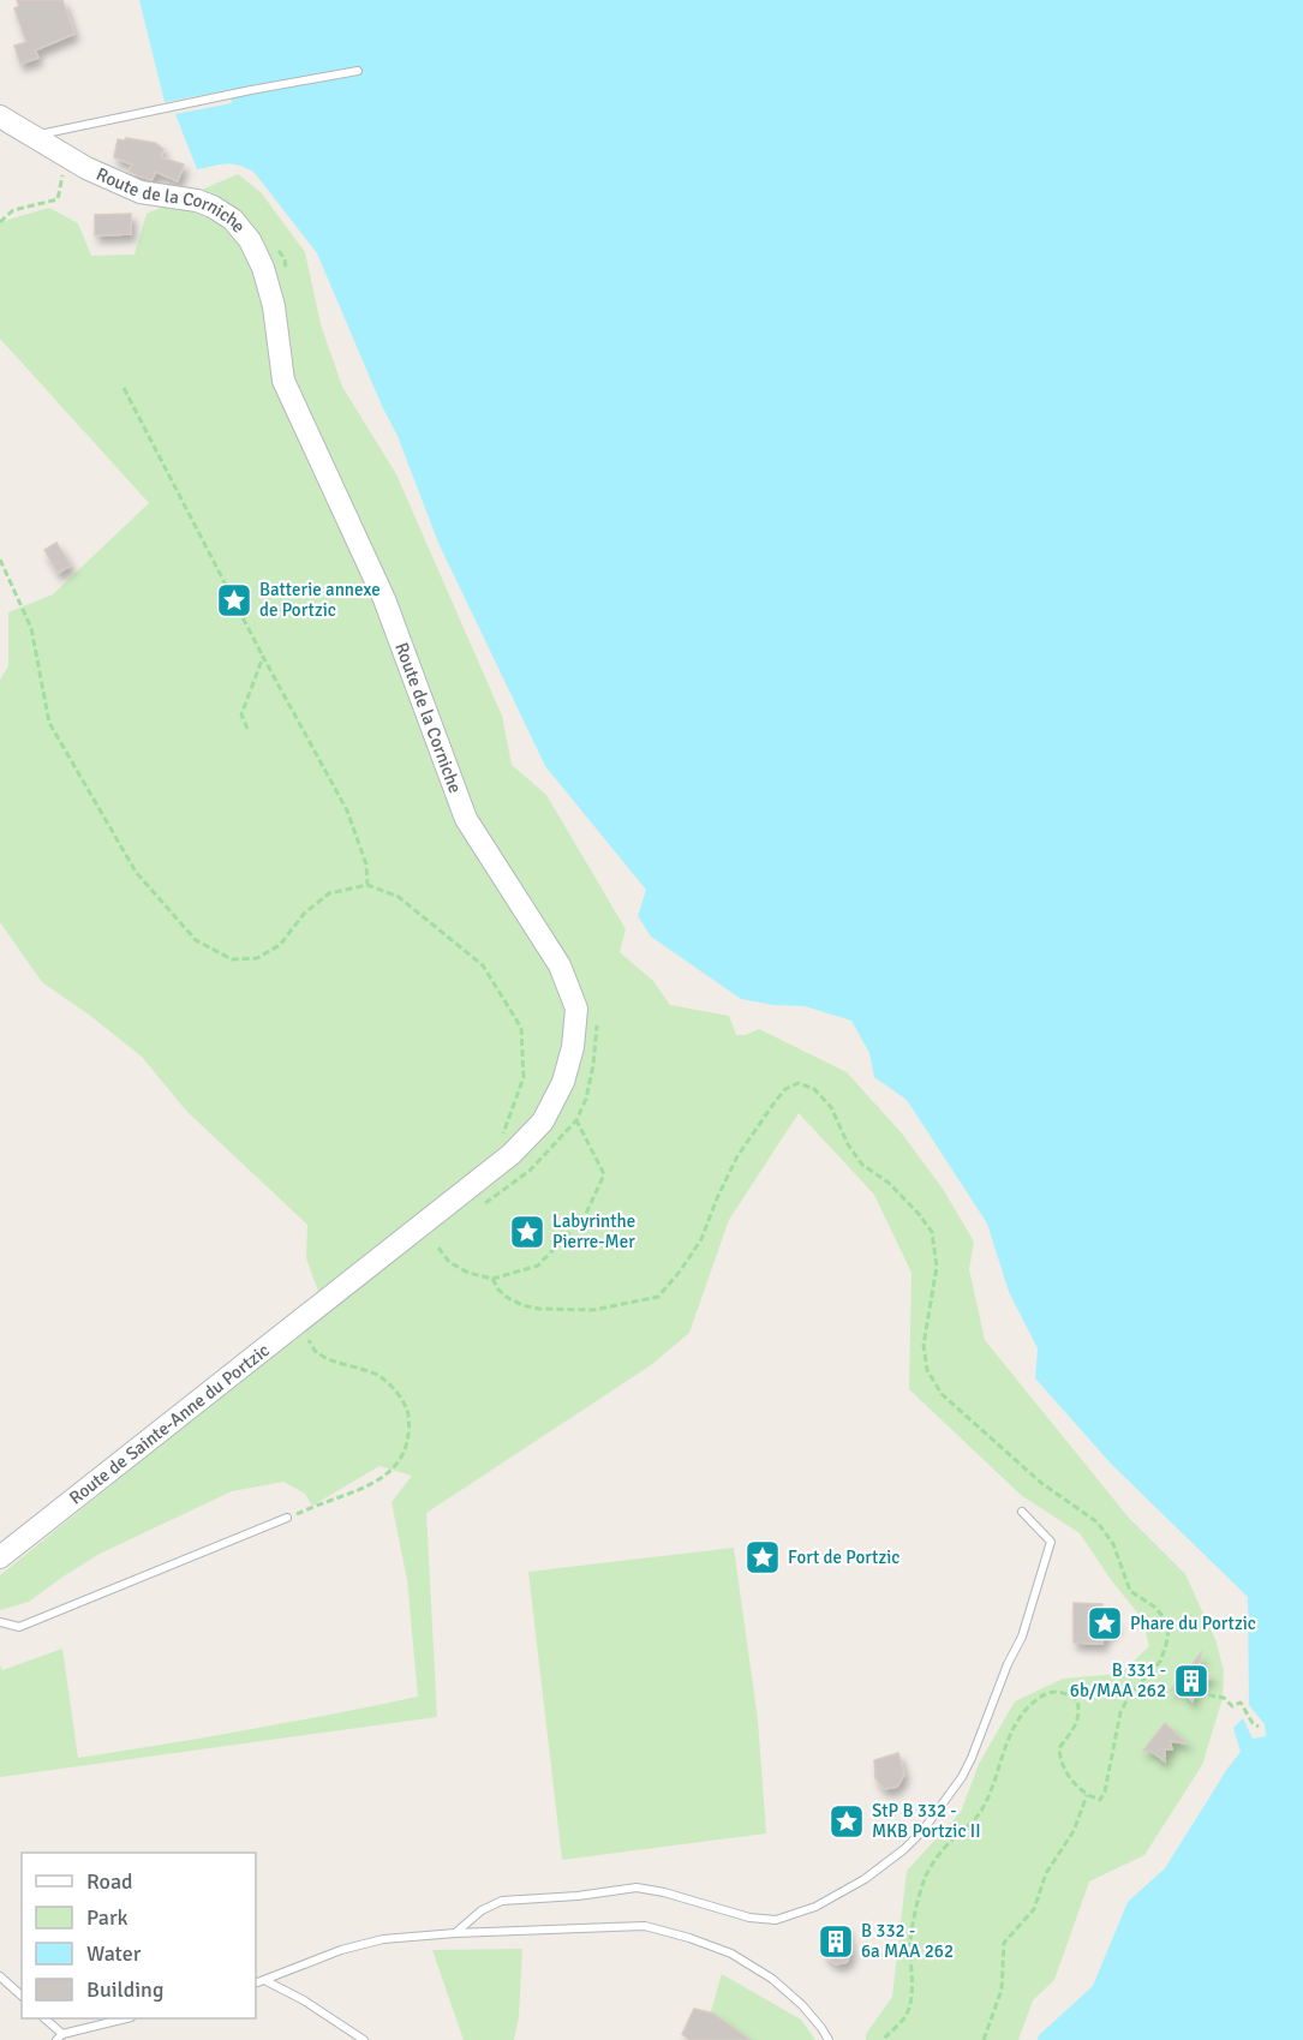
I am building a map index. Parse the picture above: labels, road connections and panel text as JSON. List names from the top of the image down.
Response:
{
  "streets": {
    "street": ["Route de la Corniche", "Route de Sainte-Anne du Portzic"]
  },
  "crossings": [
    ["Route de la Corniche", "Route de Sainte-Anne du Portzic"]
  ],
  "places": {
    "place": [
      "Batterie annexe de Portzic",
      "Labyrinthe Pierre-Mer",
      "Fort de Portzic",
      "Phare du Portzic",
      "StP B 332 - MKB Portzic II"
    ],
    "building": ["B 331 - 6b/MAA 262", "B 332 - 6a MAA 262"]
  },
  "legend": [
    "Road",
    "Park",
    "Water",
    "Building"
  ]
}
